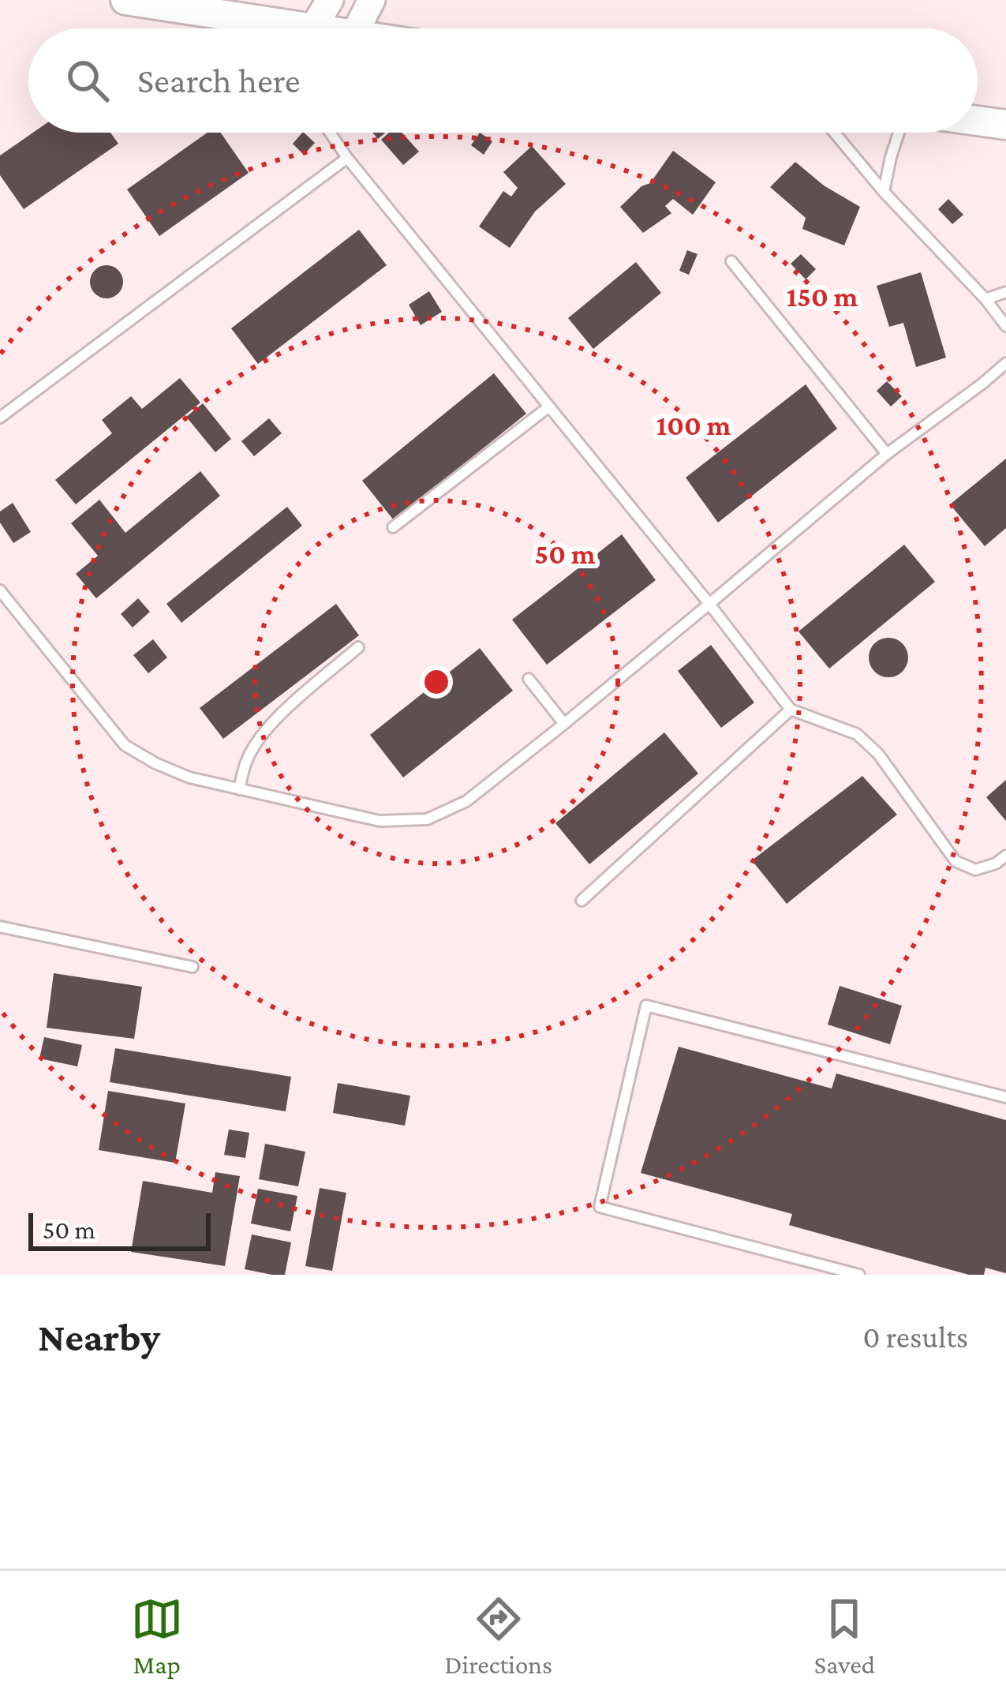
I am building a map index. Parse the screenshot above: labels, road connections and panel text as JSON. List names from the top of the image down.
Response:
{
  "scale_bar": "50 m",
  "page": {
    "search": "Search here",
    "scale": "50 m",
    "heading": ["Nearby", "0 results"],
    "nav": ["Map", "Directions", "Saved"]
  },
  "rings": ["150 m", "100 m", "50 m"]
}
